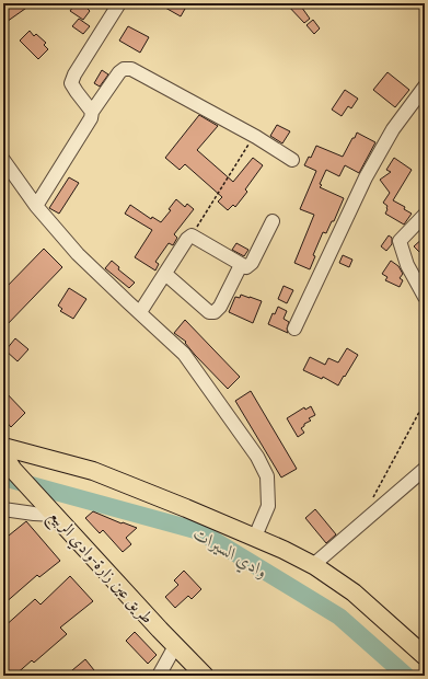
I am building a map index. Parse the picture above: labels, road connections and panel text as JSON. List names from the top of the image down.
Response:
{
  "streets": {
    "main road": ["طريق عين زارة-وادي الربيع"]
  },
  "water": ["وادي السيرات"]
}
